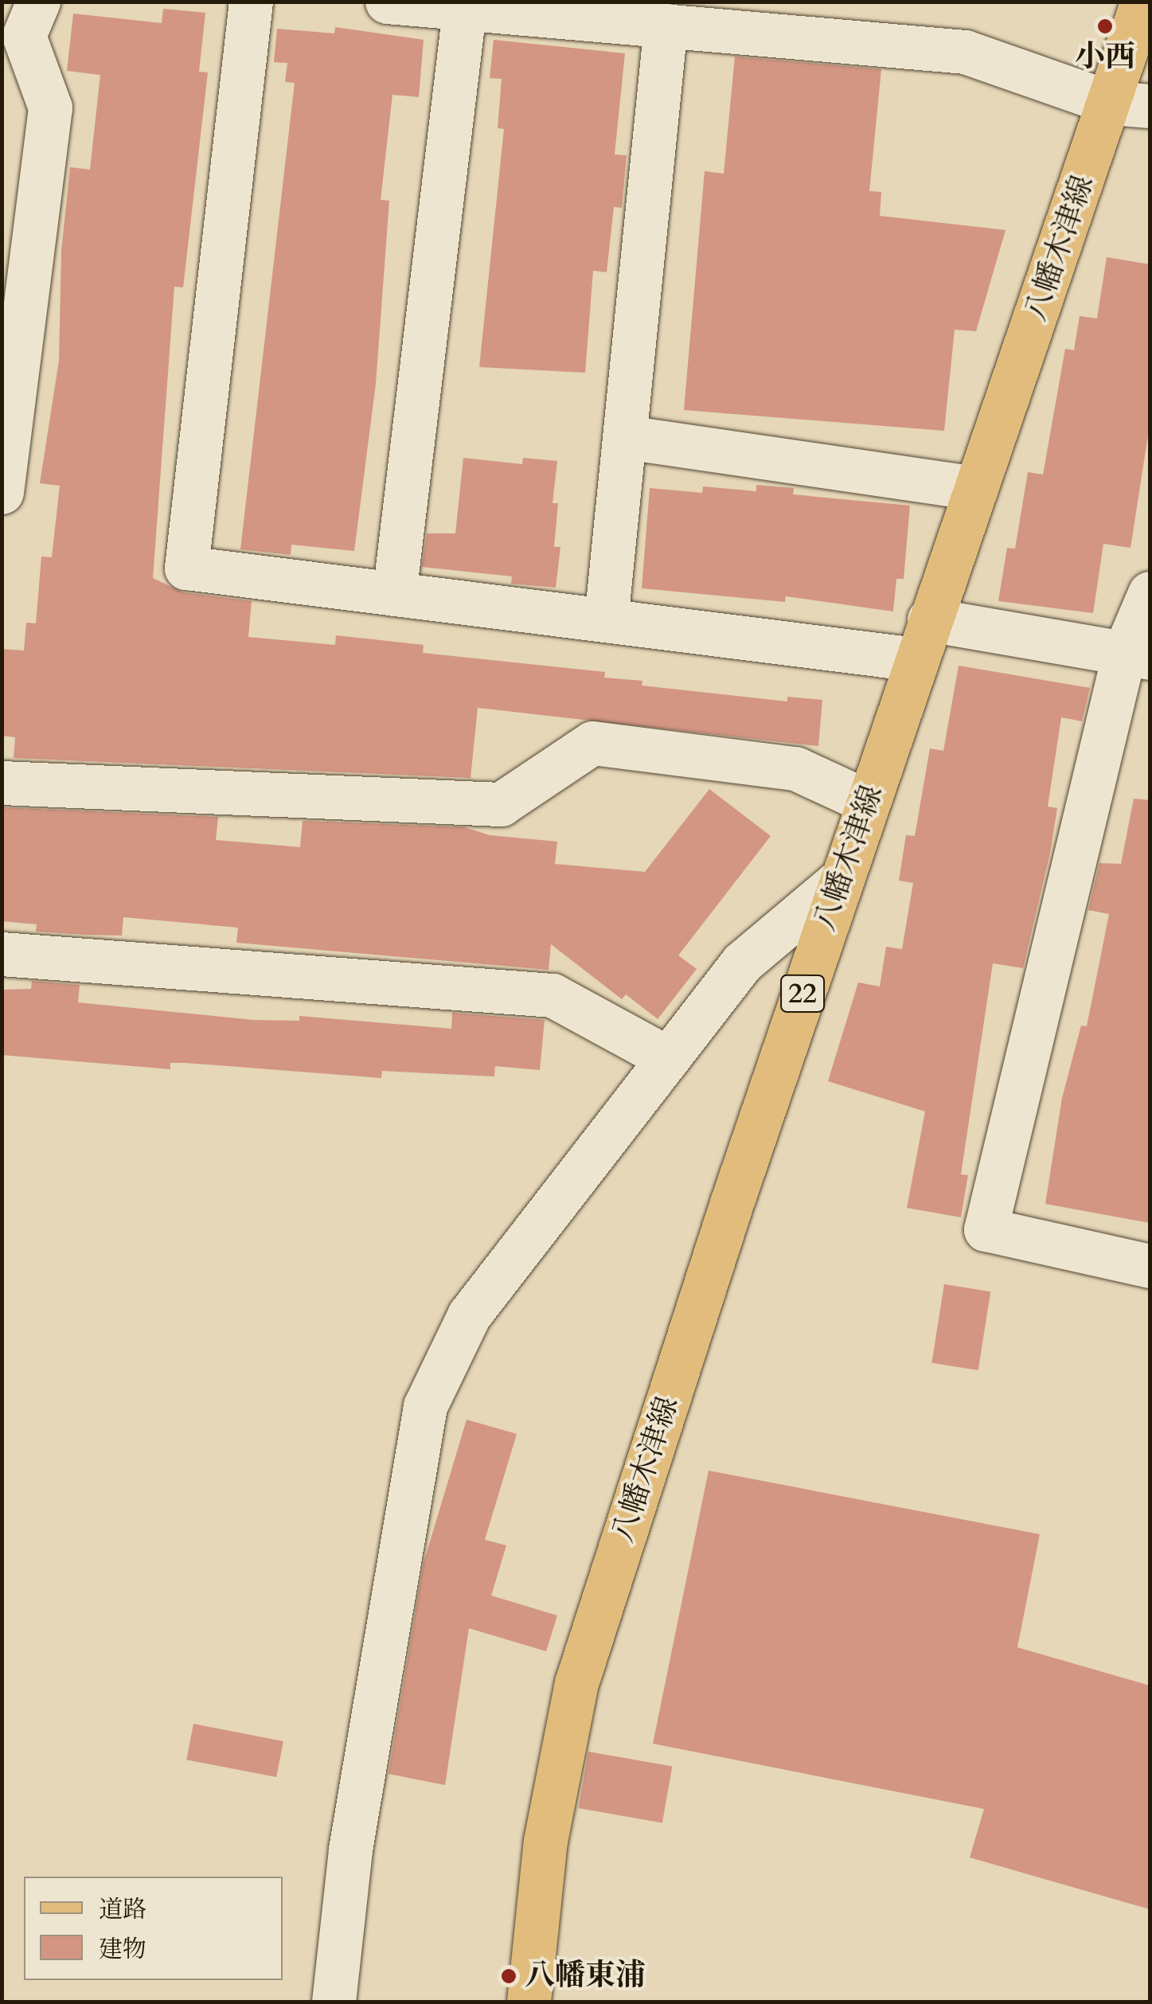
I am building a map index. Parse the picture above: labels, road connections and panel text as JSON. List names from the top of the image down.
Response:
{
  "streets": {
    "main road": ["八幡木津線", "22"]
  },
  "places": ["小西", "八幡東浦"],
  "legend": ["道路", "建物"]
}
